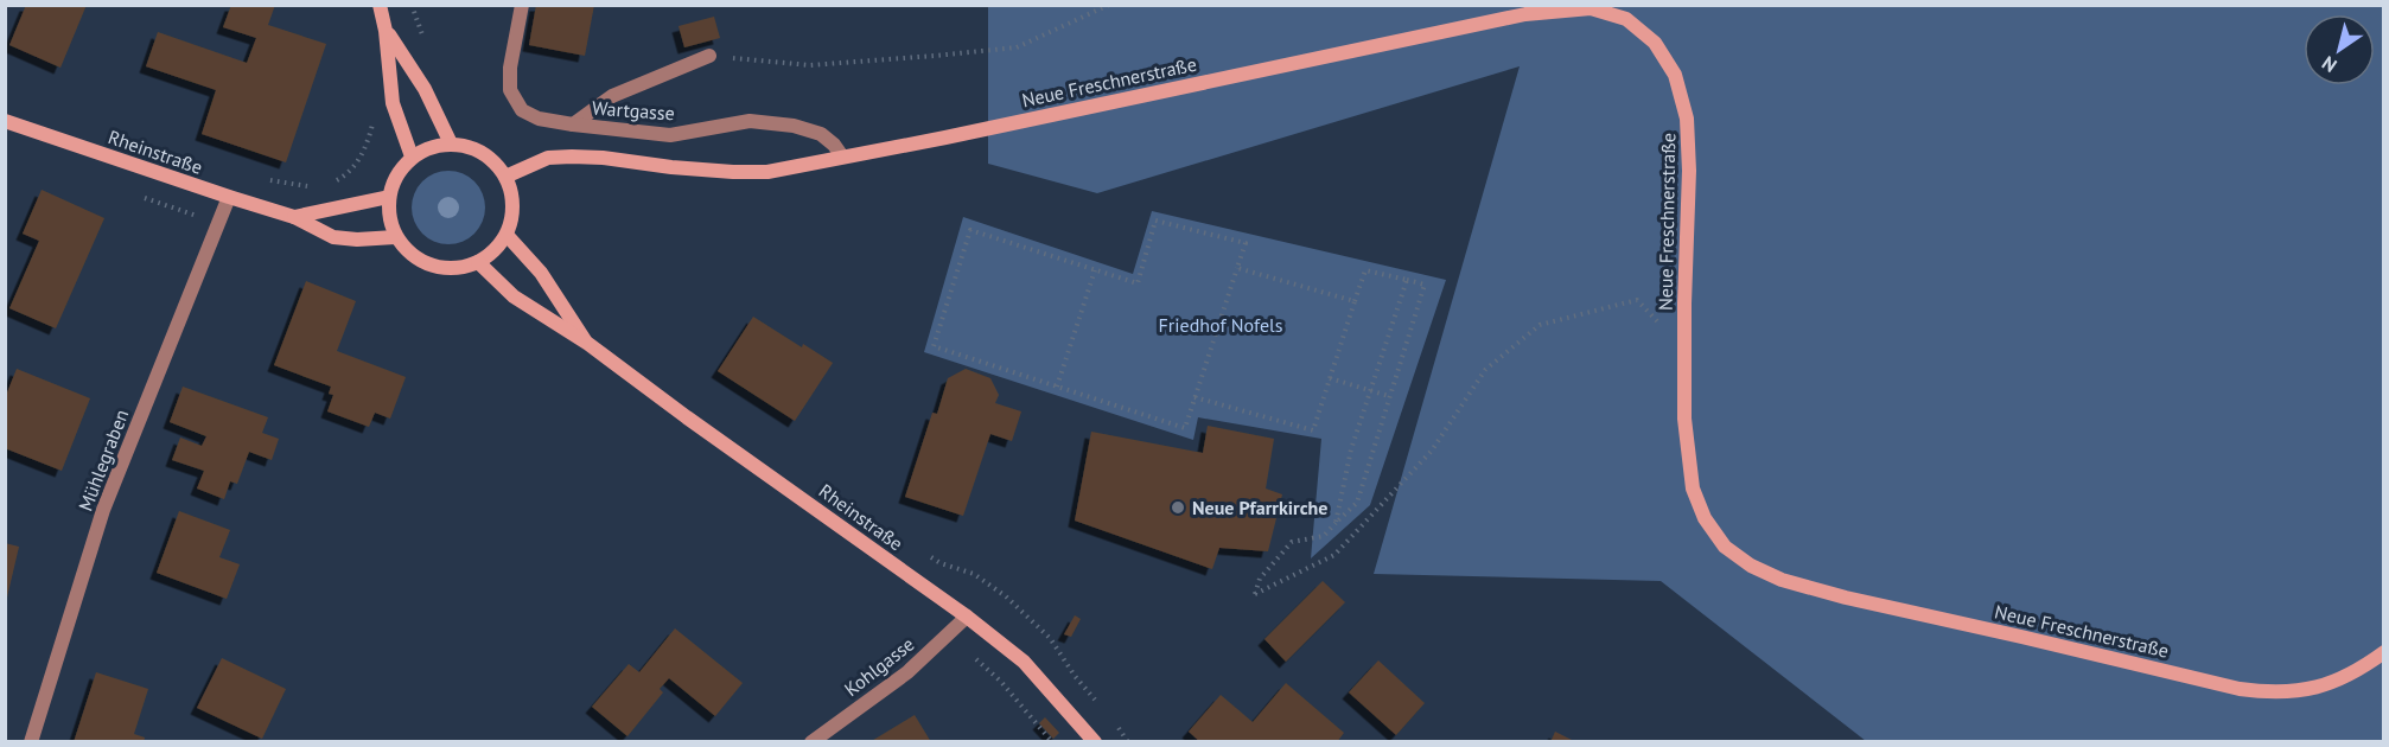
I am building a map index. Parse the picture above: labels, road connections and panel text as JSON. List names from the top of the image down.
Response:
{
  "streets": {
    "street": [
      "Neue Freschnerstraße",
      "Wartgasse",
      "Rheinstraße",
      "Mühlegraben",
      "Kohlgasse"
    ]
  },
  "crossings": [
    ["Neue Freschnerstraße", "Wartgasse"],
    ["Neue Freschnerstraße", "Rheinstraße"],
    ["Rheinstraße", "Mühlegraben"],
    ["Rheinstraße", "Kohlgasse"]
  ],
  "parks": ["Friedhof Nofels"],
  "places": ["Neue Pfarrkirche"],
  "north": "bottom left"
}
